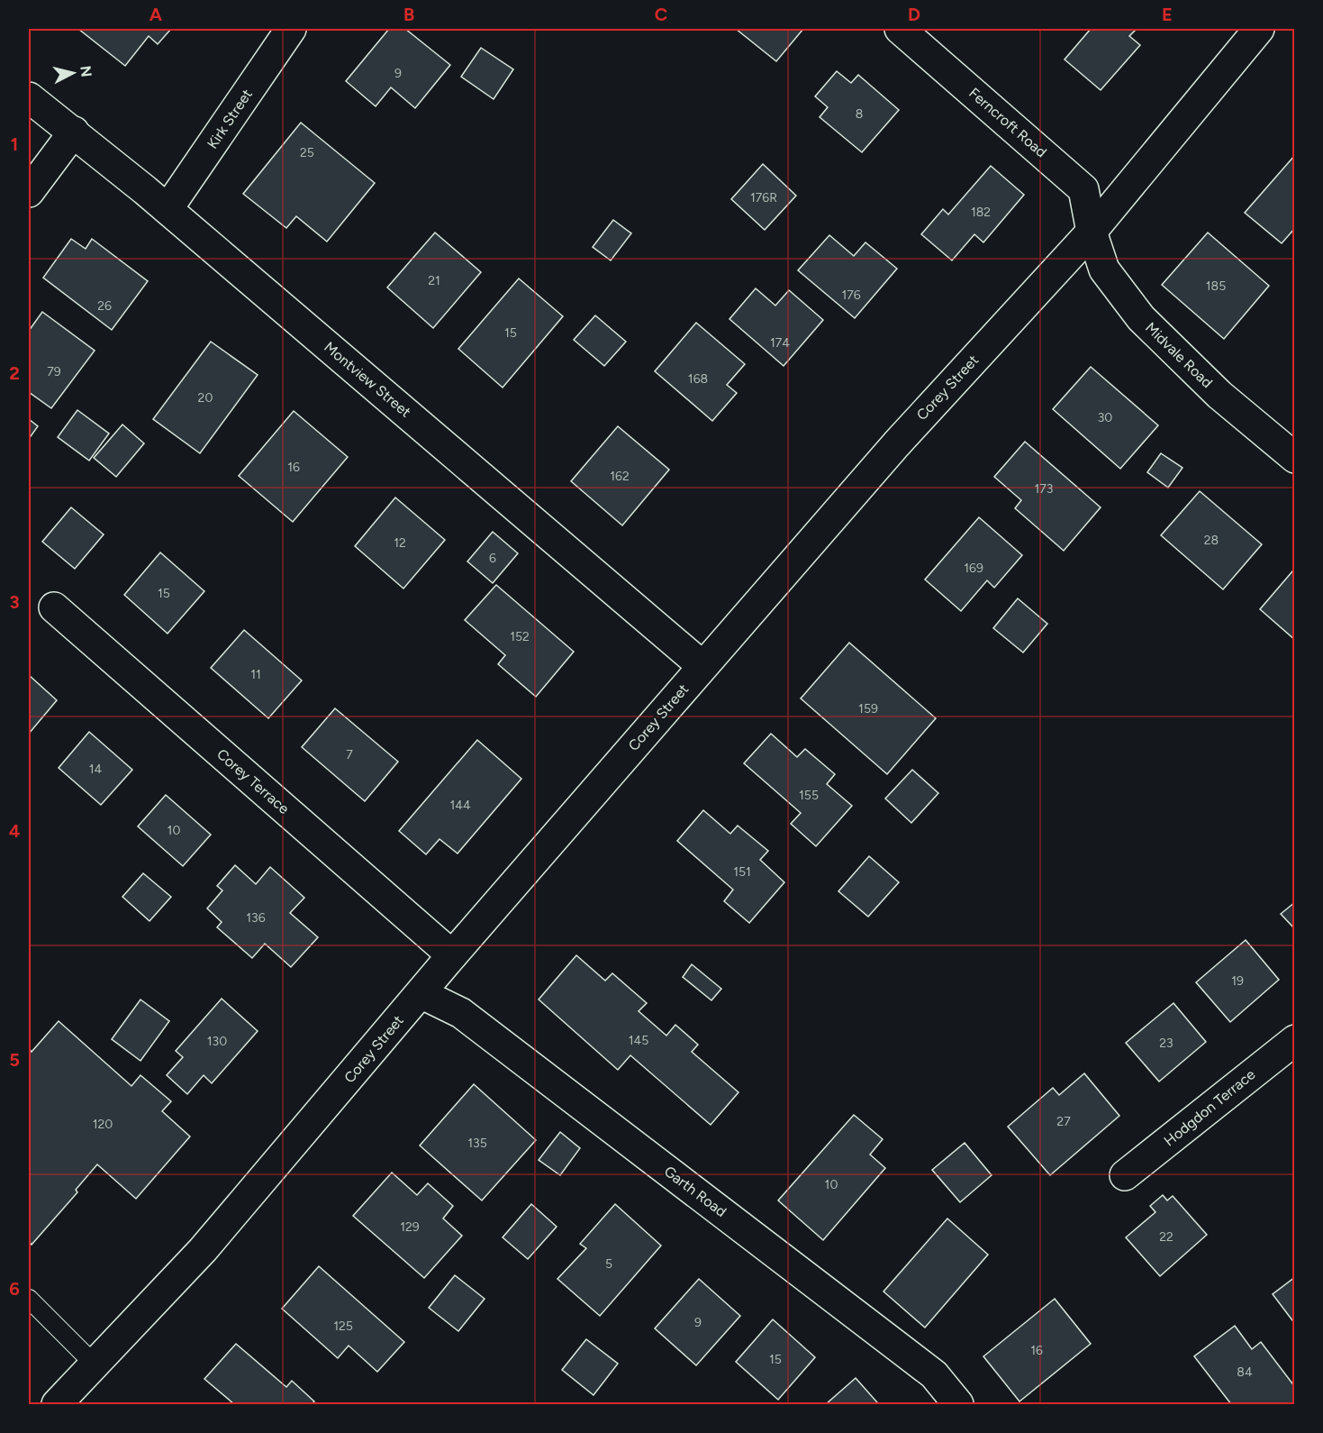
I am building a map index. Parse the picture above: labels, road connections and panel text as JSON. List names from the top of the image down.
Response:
{
  "streets": {
    "street": [
      "Kirk Street",
      "Ferncroft Road",
      "Midvale Road",
      "Montview Street",
      "Corey Street",
      "Corey Terrace",
      "Hodgdon Terrace",
      "Garth Road"
    ]
  },
  "crossings": [
    ["Kirk Street", "Montview Street"],
    ["Ferncroft Road", "Midvale Road"],
    ["Ferncroft Road", "Corey Street"],
    ["Midvale Road", "Corey Street"],
    ["Montview Street", "Corey Street"],
    ["Corey Street", "Corey Terrace"],
    ["Corey Street", "Garth Road"]
  ],
  "house_numbers": [
    "9",
    "8",
    "25",
    "176R",
    "182",
    "21",
    "185",
    "176",
    "26",
    "15",
    "174",
    "79",
    "168",
    "20",
    "30",
    "16",
    "162",
    "173",
    "28",
    "12",
    "6",
    "169",
    "15",
    "152",
    "11",
    "159",
    "7",
    "14",
    "155",
    "144",
    "10",
    "151",
    "136",
    "19",
    "145",
    "130",
    "23",
    "27",
    "120",
    "135",
    "10",
    "129",
    "22",
    "5",
    "9",
    "125",
    "16",
    "15",
    "84"
  ],
  "north": "right",
  "grid": {
    "columns": [
      "A",
      "B",
      "C",
      "D",
      "E"
    ],
    "rows": [
      "1",
      "2",
      "3",
      "4",
      "5",
      "6"
    ]
  }
}
